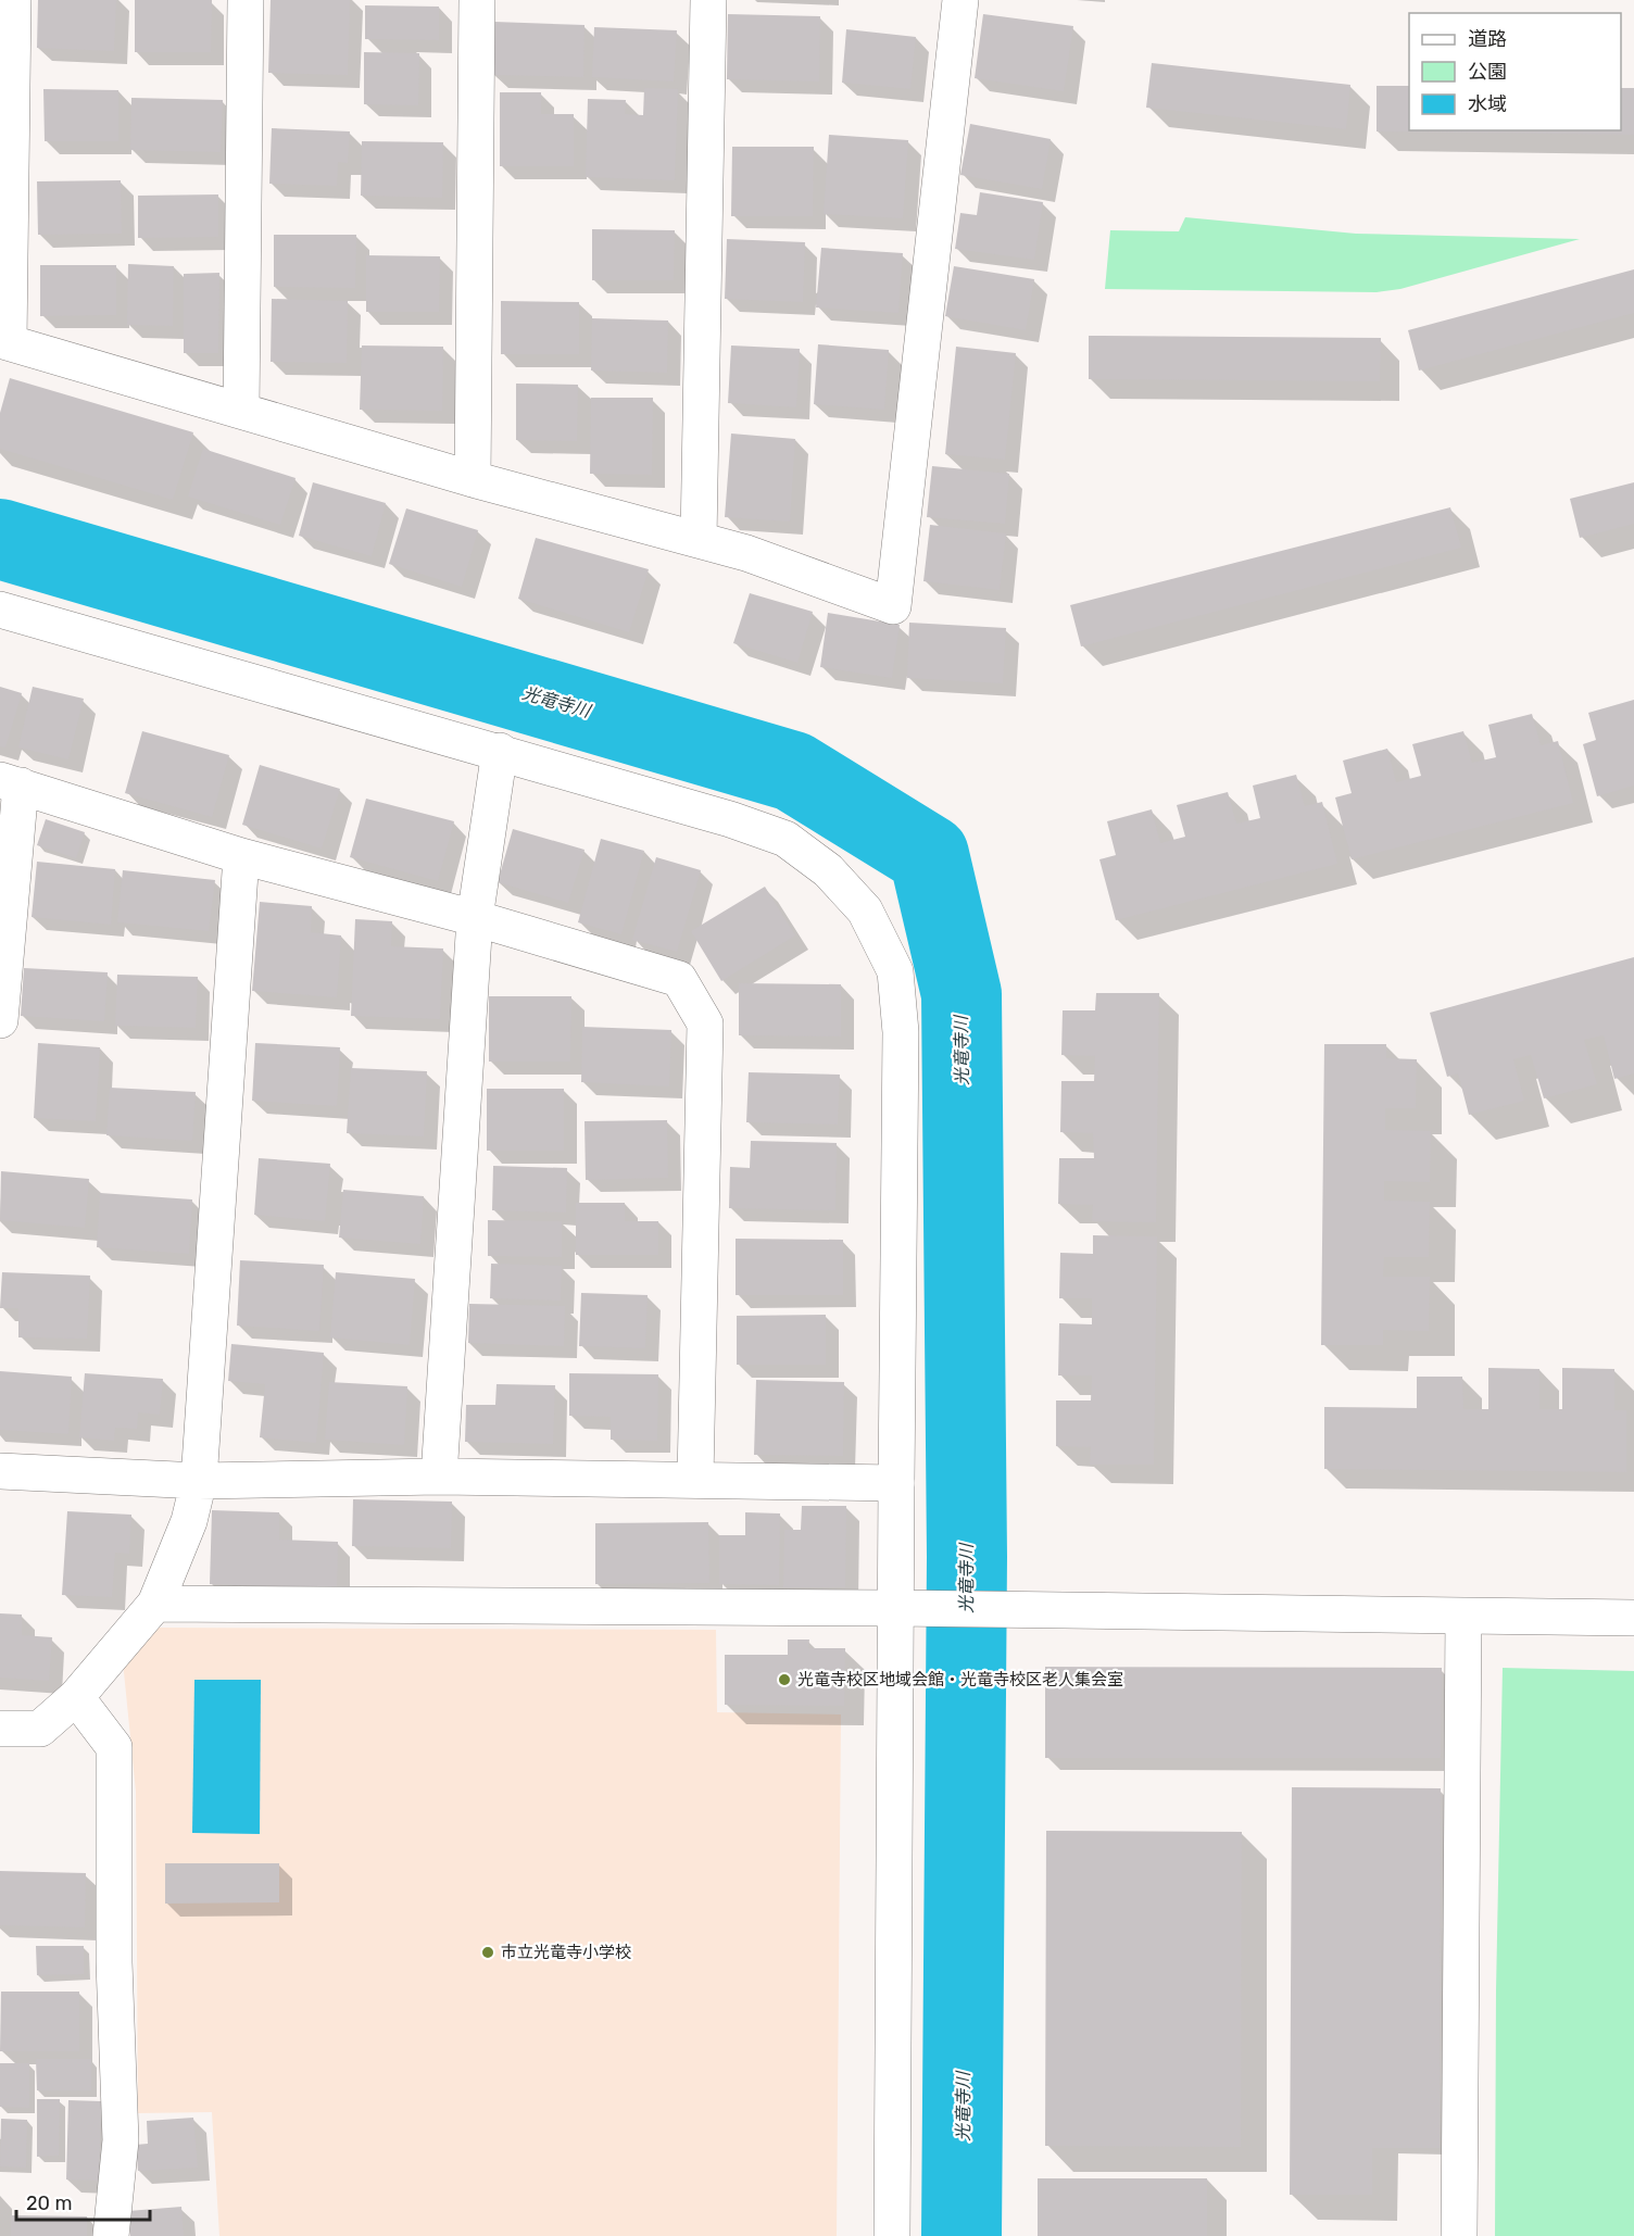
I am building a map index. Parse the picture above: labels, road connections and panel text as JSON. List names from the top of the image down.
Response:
{
  "water": ["光竜寺川"],
  "places": ["光竜寺校区地域会館・光竜寺校区老人集会室", "市立光竜寺小学校"],
  "legend": ["道路", "公園", "水域"],
  "scale_bar": "20 m"
}
